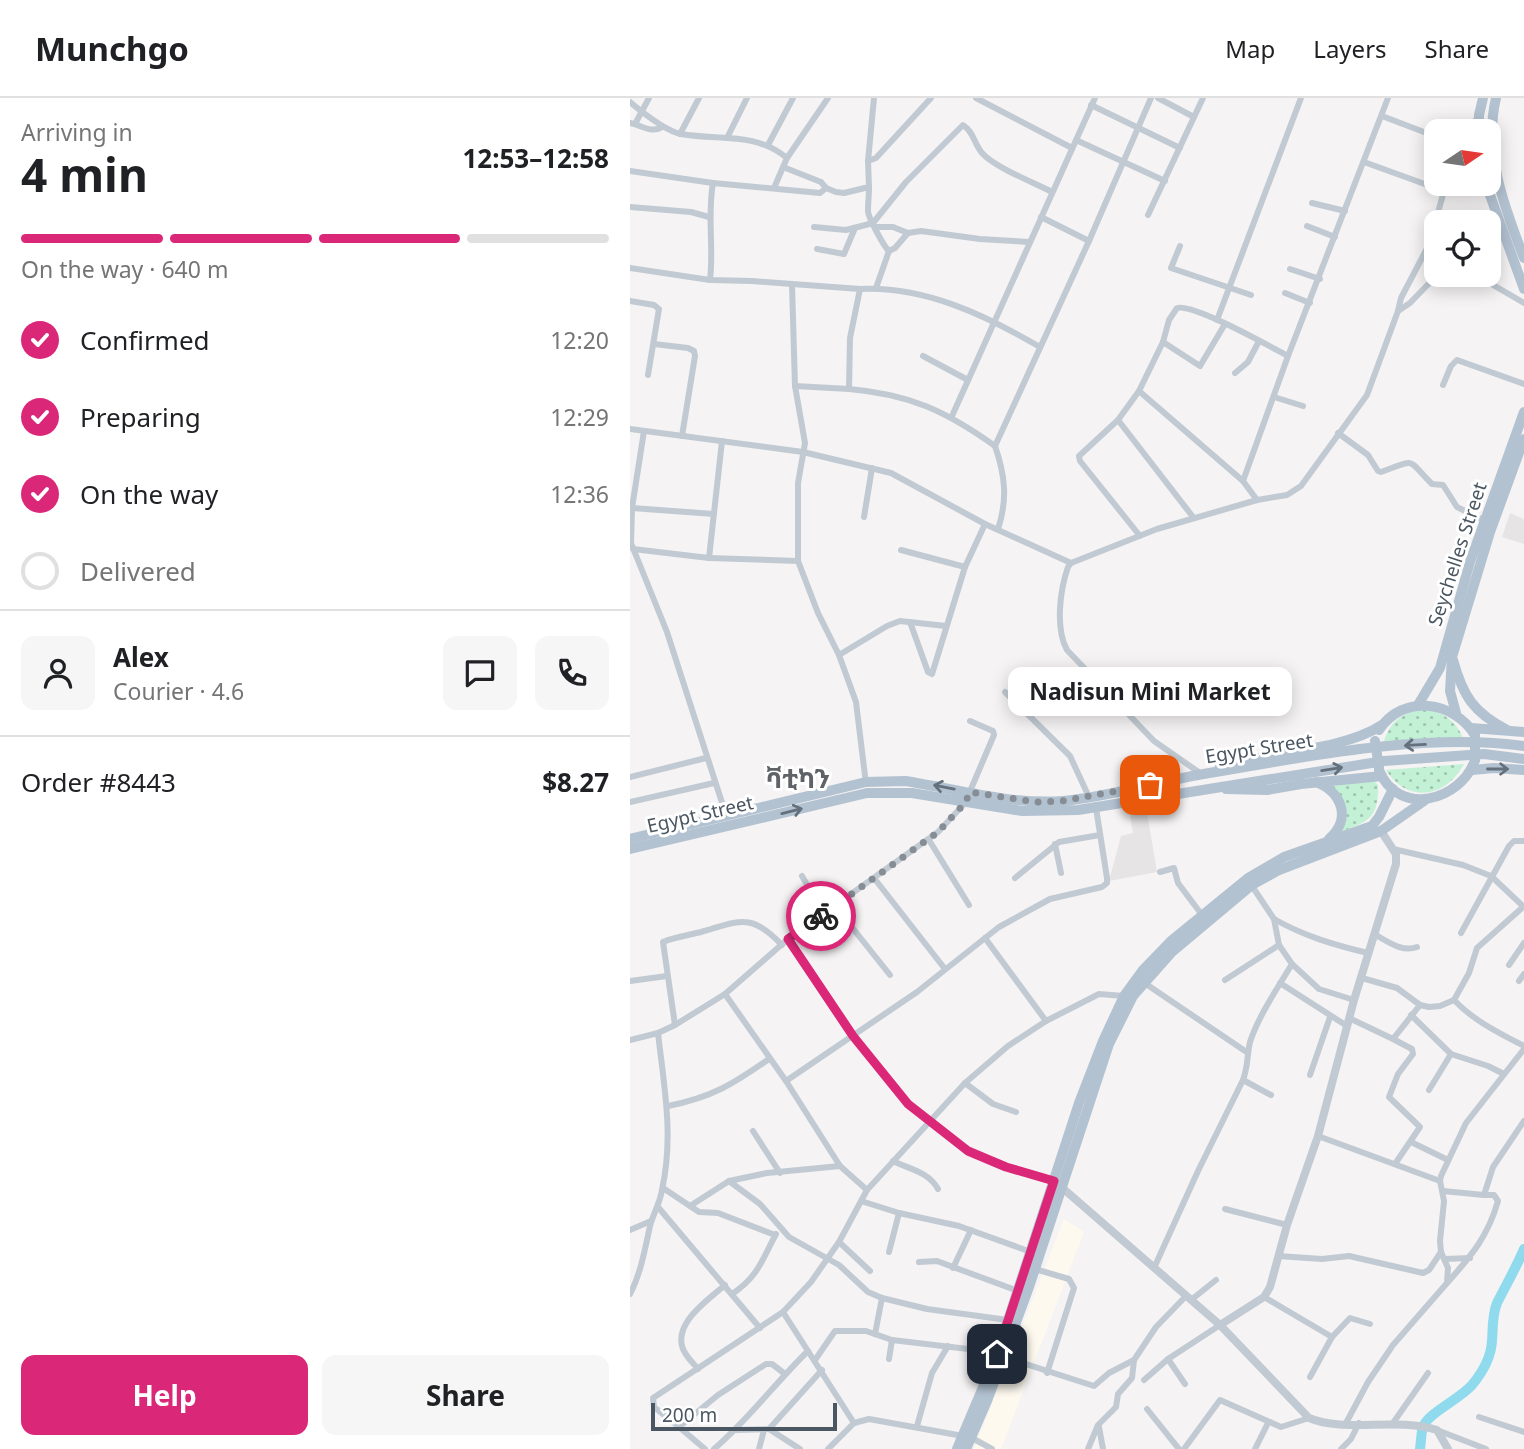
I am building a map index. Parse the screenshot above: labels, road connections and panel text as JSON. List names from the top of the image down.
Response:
{
  "streets": {
    "main road": ["Seychelles Street", "Egypt Street"]
  },
  "districts": ["ቫቲካን"],
  "places": ["Nadisun Mini Market"],
  "scale_bar": "200 m",
  "north": "right",
  "page": {
    "header": "Munchgo",
    "nav": ["Map", "Layers", "Share"],
    "heading": ["4 min", "Arriving in", "12:53–12:58"],
    "panel": [
      "Alex",
      "Courier · 4.6",
      "Order #8443",
      "$8.27"
    ],
    "bar": "On the way · 640 m",
    "list": [
      ["Confirmed", "12:20"],
      ["Preparing", "12:29"],
      ["On the way", "12:36"],
      "Delivered"
    ],
    "bubble": "Nadisun Mini Market",
    "buttons": ["Help", "Share"],
    "scale": "200 m"
  }
}
